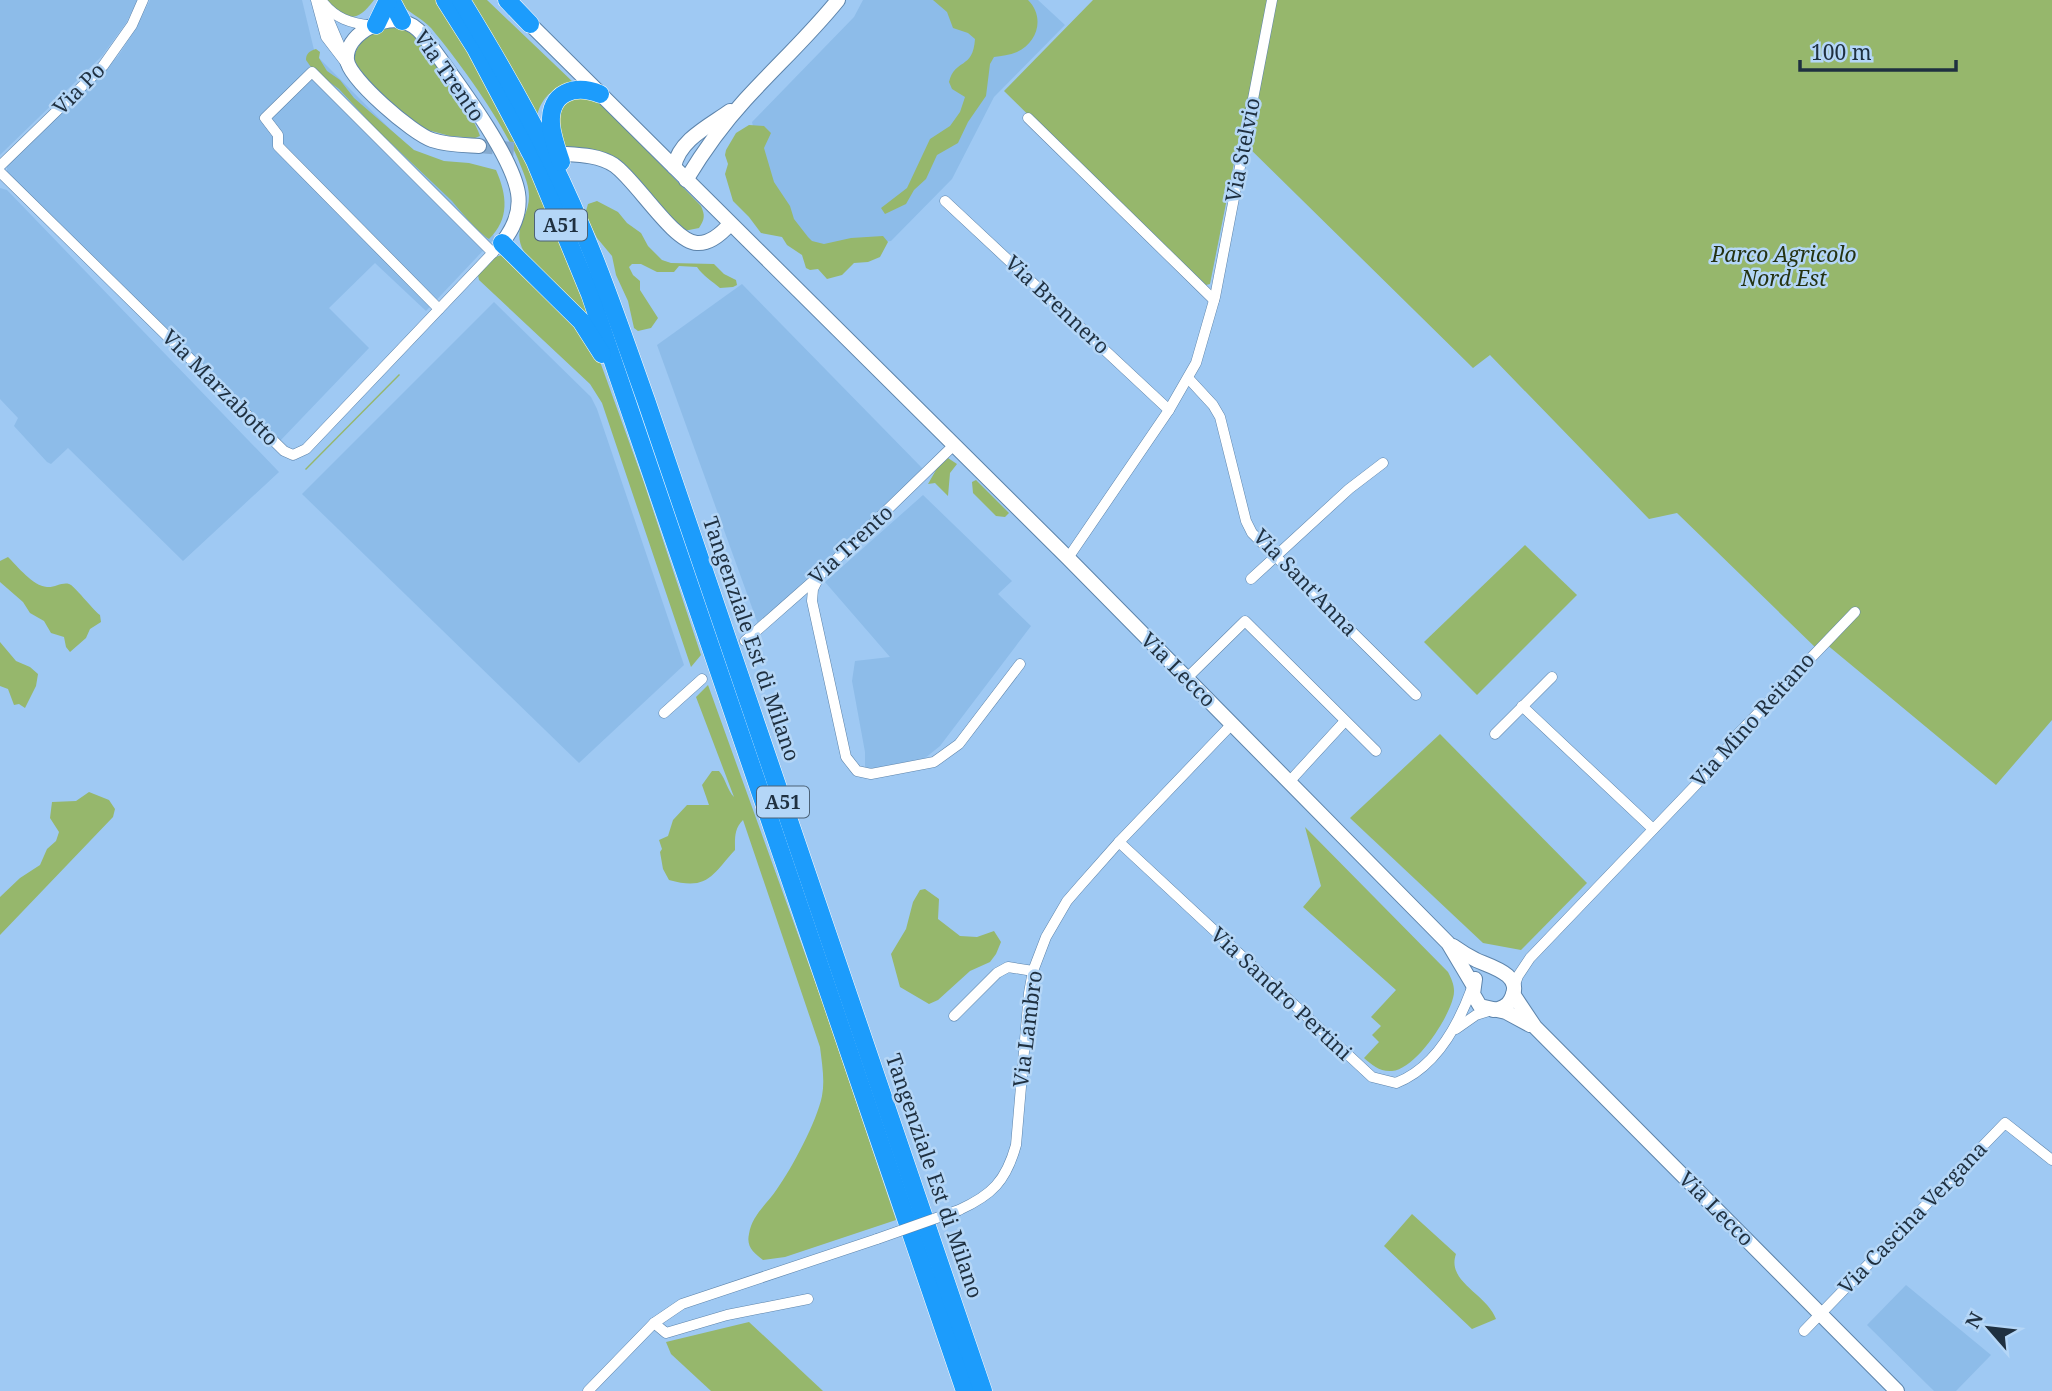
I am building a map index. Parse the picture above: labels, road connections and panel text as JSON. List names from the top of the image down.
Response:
{
  "streets": {
    "highway": ["A51", "Tangenziale Est di Milano"],
    "street": [
      "Via Trento",
      "Via Po",
      "Via Stelvio",
      "Via Brennero",
      "Via Marzabotto",
      "Via Sant'Anna",
      "Via Lecco",
      "Via Mino Reitano",
      "Via Sandro Pertini",
      "Via Lambro",
      "Via Cascina Vergana"
    ]
  },
  "crossings": [
    ["Via Trento", "Via Marzabotto"],
    ["Via Stelvio", "Via Brennero"],
    ["Via Stelvio", "Via Sant'Anna"],
    ["Via Stelvio", "Via Lecco"],
    ["Via Lecco", "Via Mino Reitano"],
    ["Via Lecco", "Via Lambro"],
    ["Via Lecco", "Via Cascina Vergana"],
    ["Via Sandro Pertini", "Via Lambro"]
  ],
  "parks": ["Parco Agricolo Nord Est"],
  "scale_bar": "100 m",
  "north": "top left"
}
